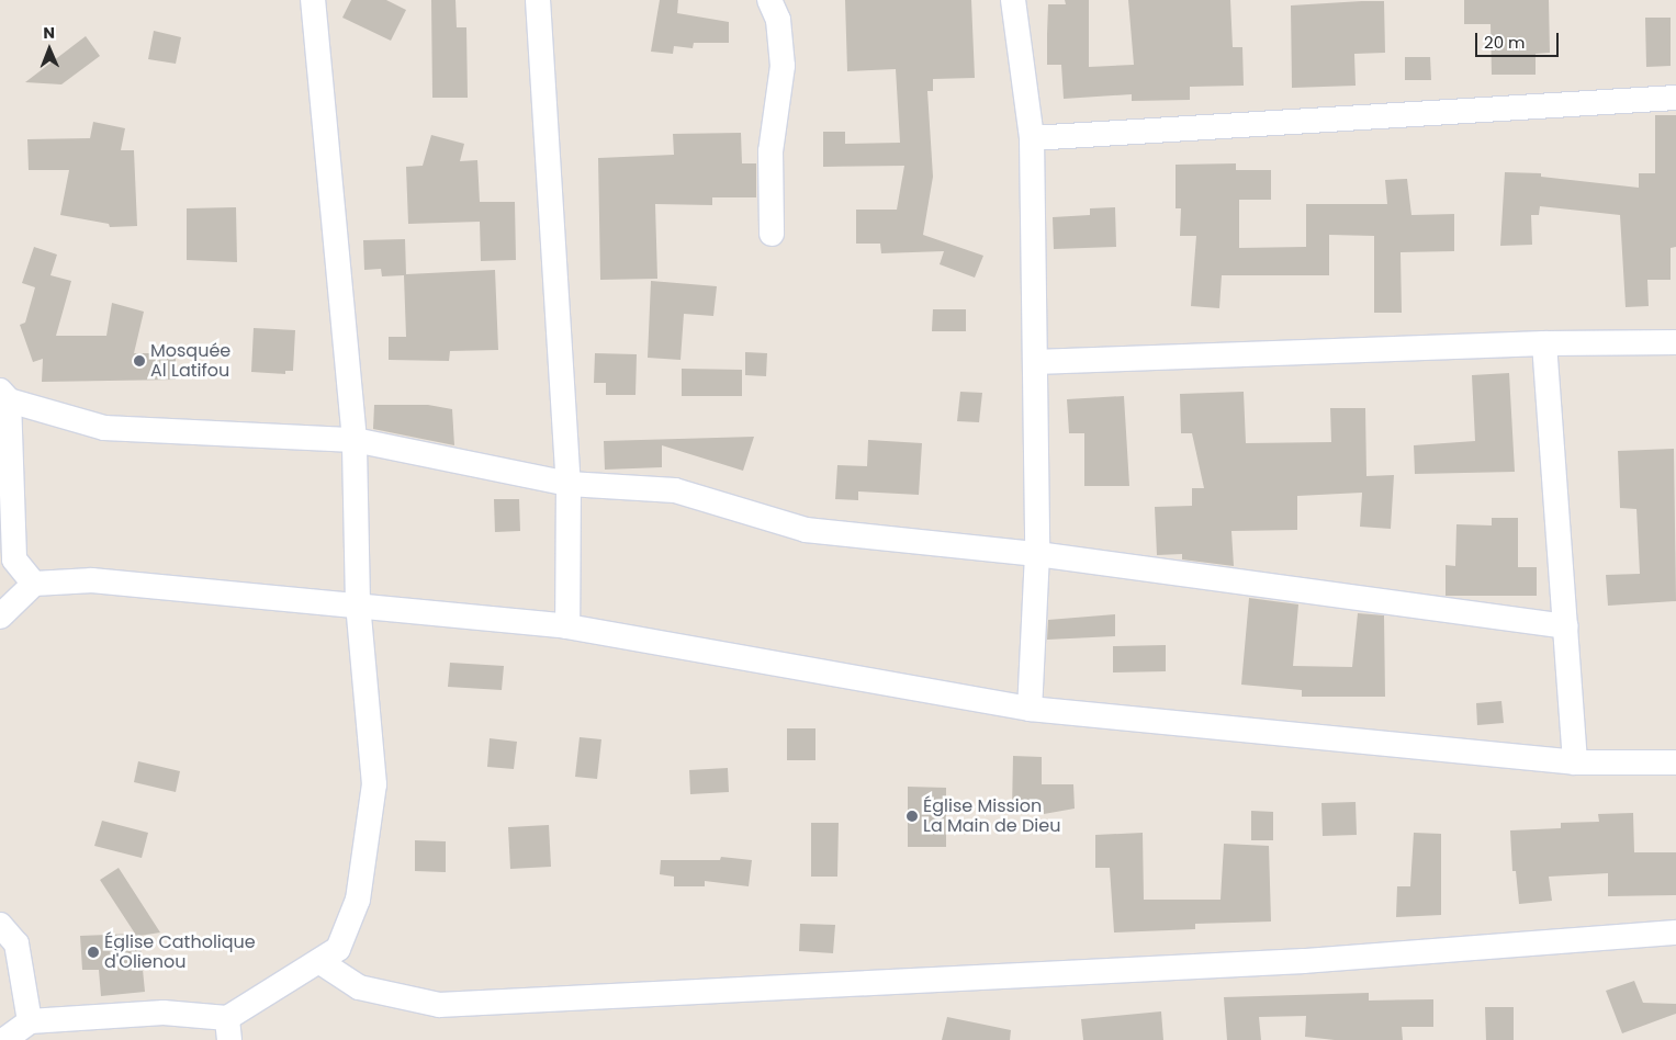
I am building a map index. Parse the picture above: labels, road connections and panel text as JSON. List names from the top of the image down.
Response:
{
  "places": ["Mosquée Al Latifou", "Église Mission La Main de Dieu", "Église Catholique d'Olienou"],
  "scale_bar": "20 m",
  "north": "top"
}
